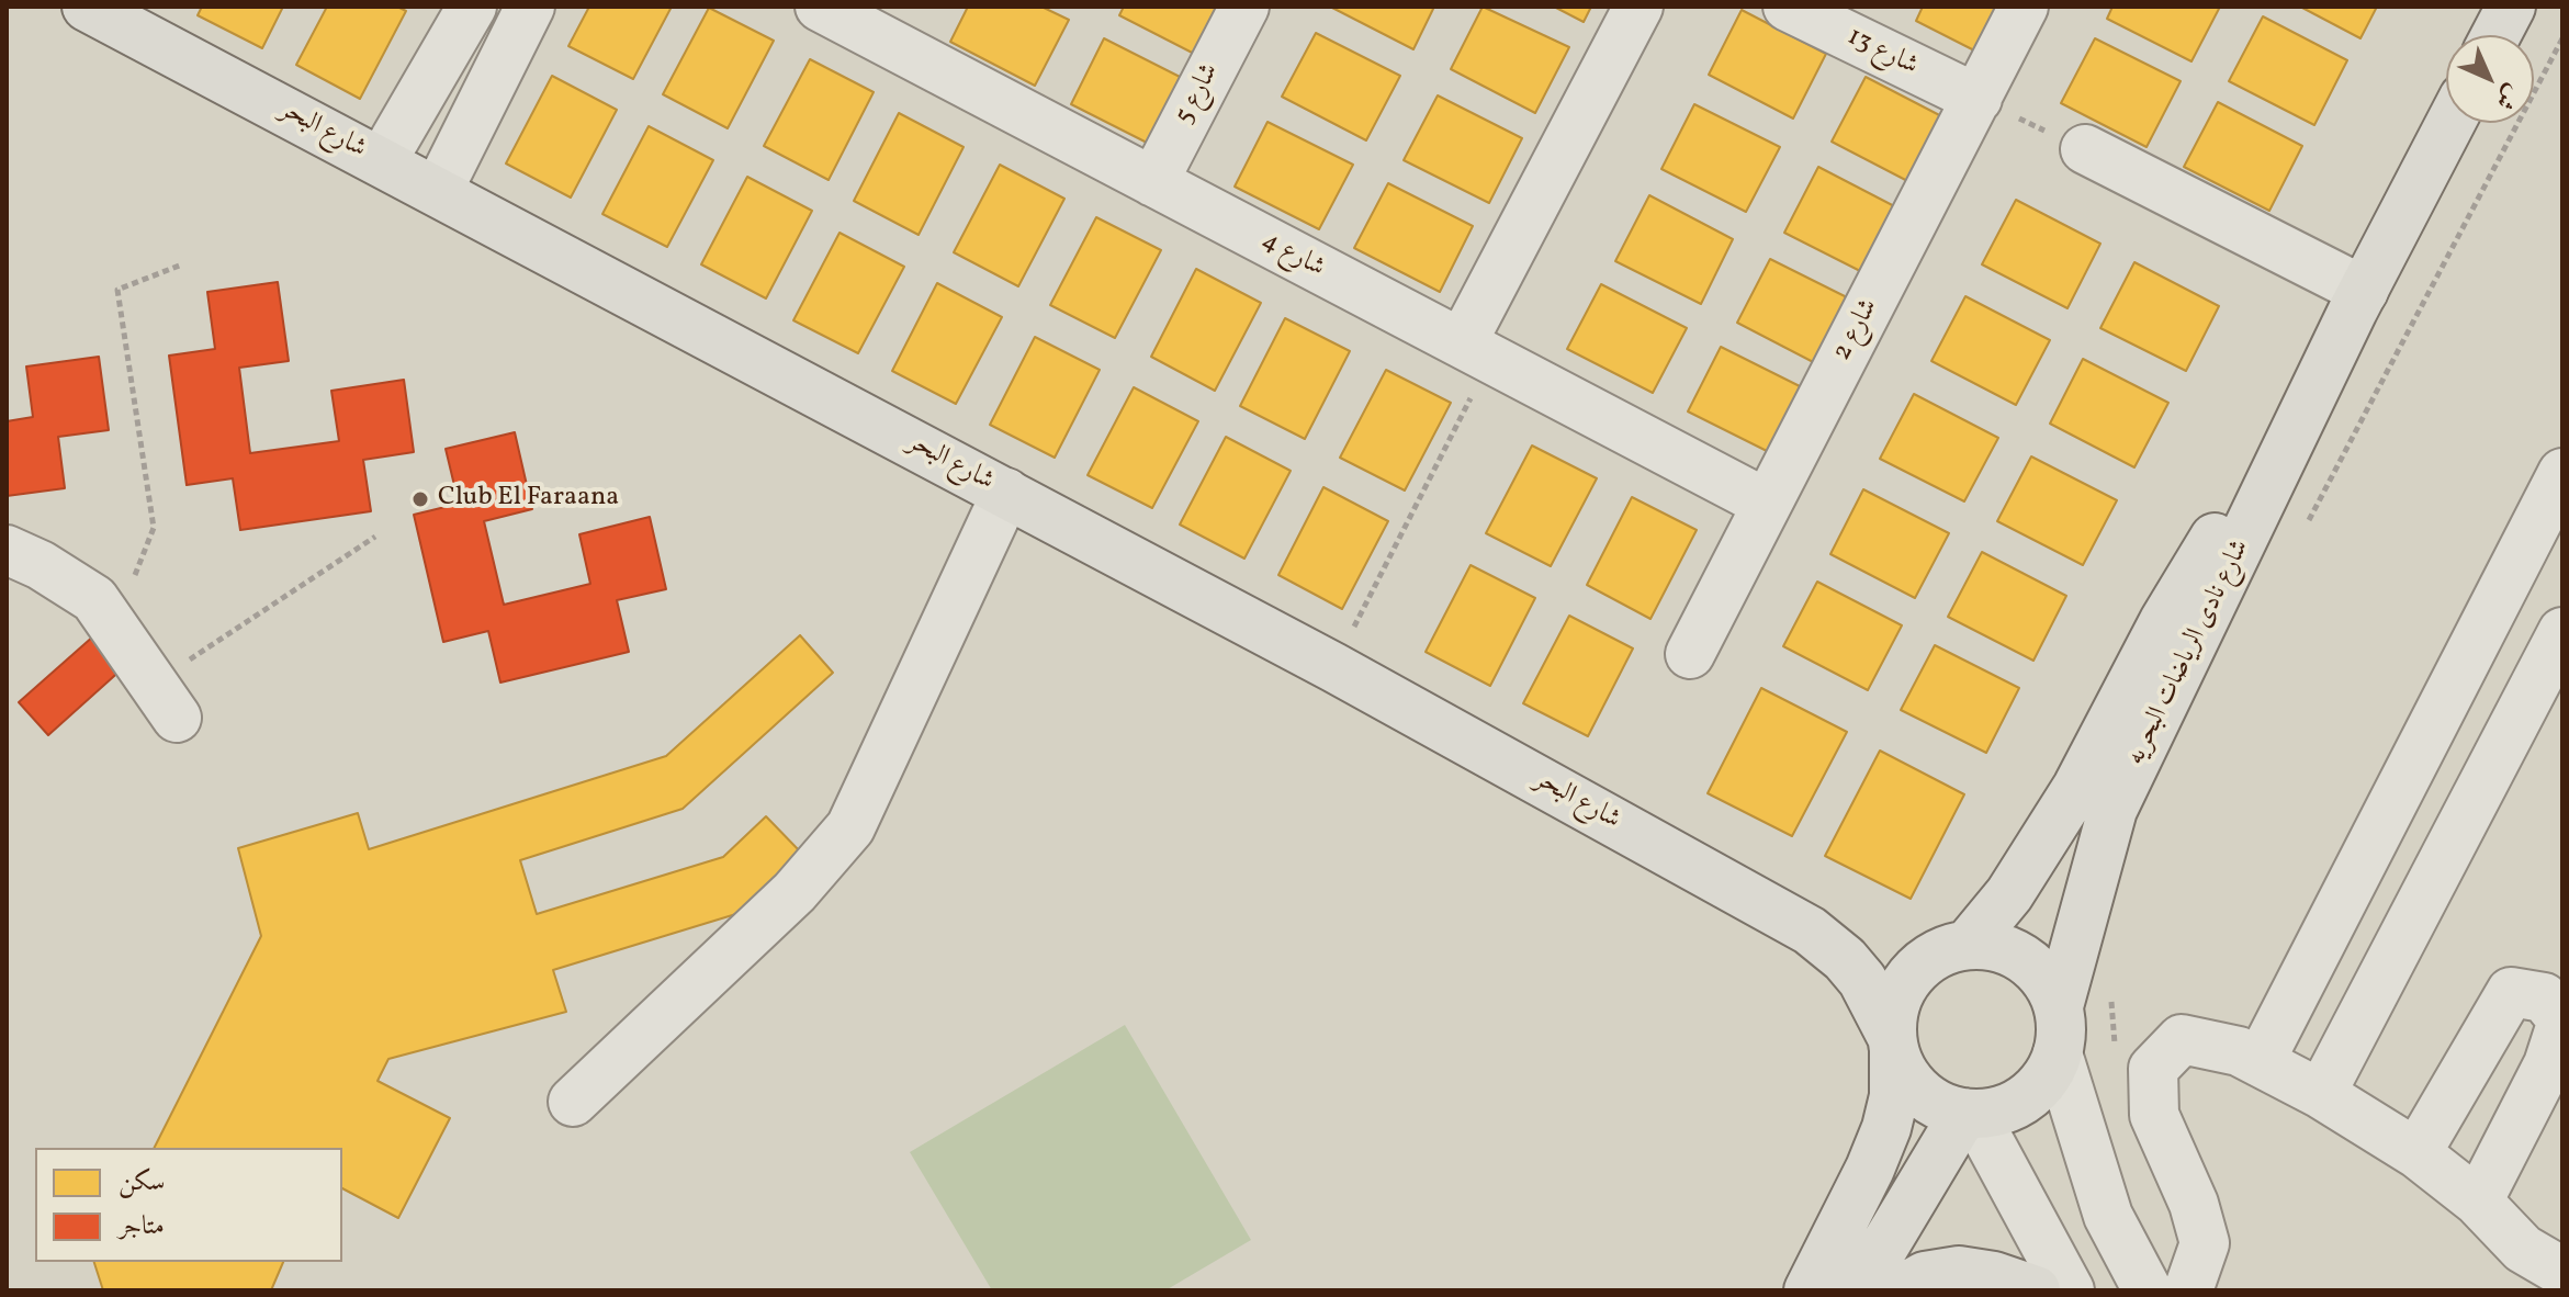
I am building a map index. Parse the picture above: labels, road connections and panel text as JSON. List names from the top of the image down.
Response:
{
  "streets": {
    "main road": ["شارع البحر", "شارع نادى الرياضات البحريه"],
    "street": [
      "شارع 13",
      "شارع 5",
      "شارع 4",
      "شارع 2"
    ]
  },
  "crossings": [
    ["شارع 13", "شارع 2"],
    ["شارع 5", "شارع 4"],
    ["شارع البحر", "شارع نادى الرياضات البحريه"],
    ["شارع 4", "شارع 2"]
  ],
  "places": ["Club El Faraana"],
  "legend": ["سكن", "متاجر"],
  "north": "bottom right"
}
